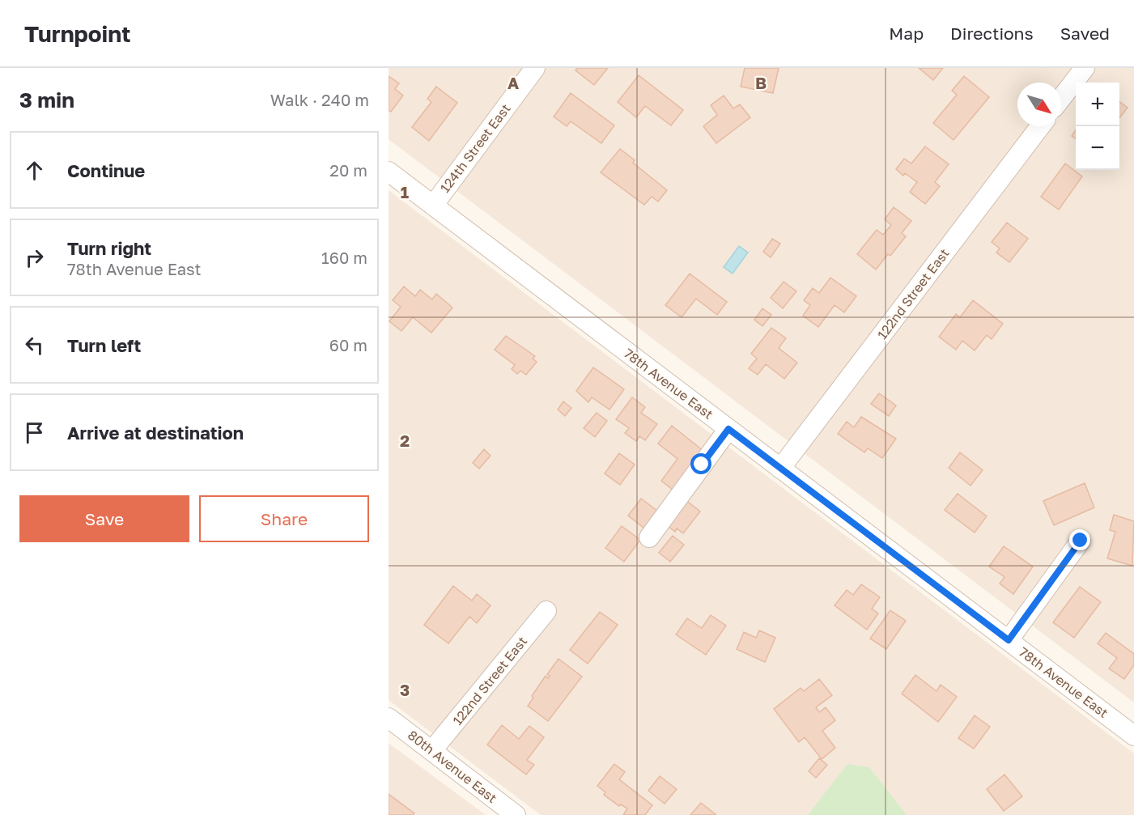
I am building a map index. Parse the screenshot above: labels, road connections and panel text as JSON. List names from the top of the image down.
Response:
{
  "streets": {
    "street": [
      "124th Street East",
      "122nd Street East",
      "78th Avenue East",
      "80th Avenue East"
    ]
  },
  "crossings": [
    ["124th Street East", "78th Avenue East"],
    ["122nd Street East", "78th Avenue East"],
    ["122nd Street East", "80th Avenue East"]
  ],
  "north": "bottom right",
  "page": {
    "header": "Turnpoint",
    "nav": ["Map", "Directions", "Saved"],
    "heading": ["3 min", "Walk · 240 m"],
    "map_buttons": ["+", "−"],
    "list": [
      ["Continue", "20 m"],
      ["Turn right", "78th Avenue East", "160 m"],
      ["Turn left", "60 m"],
      "Arrive at destination"
    ],
    "buttons": ["Save", "Share"]
  },
  "grid": {
    "columns": ["A", "B"],
    "rows": ["1", "2", "3"]
  }
}
